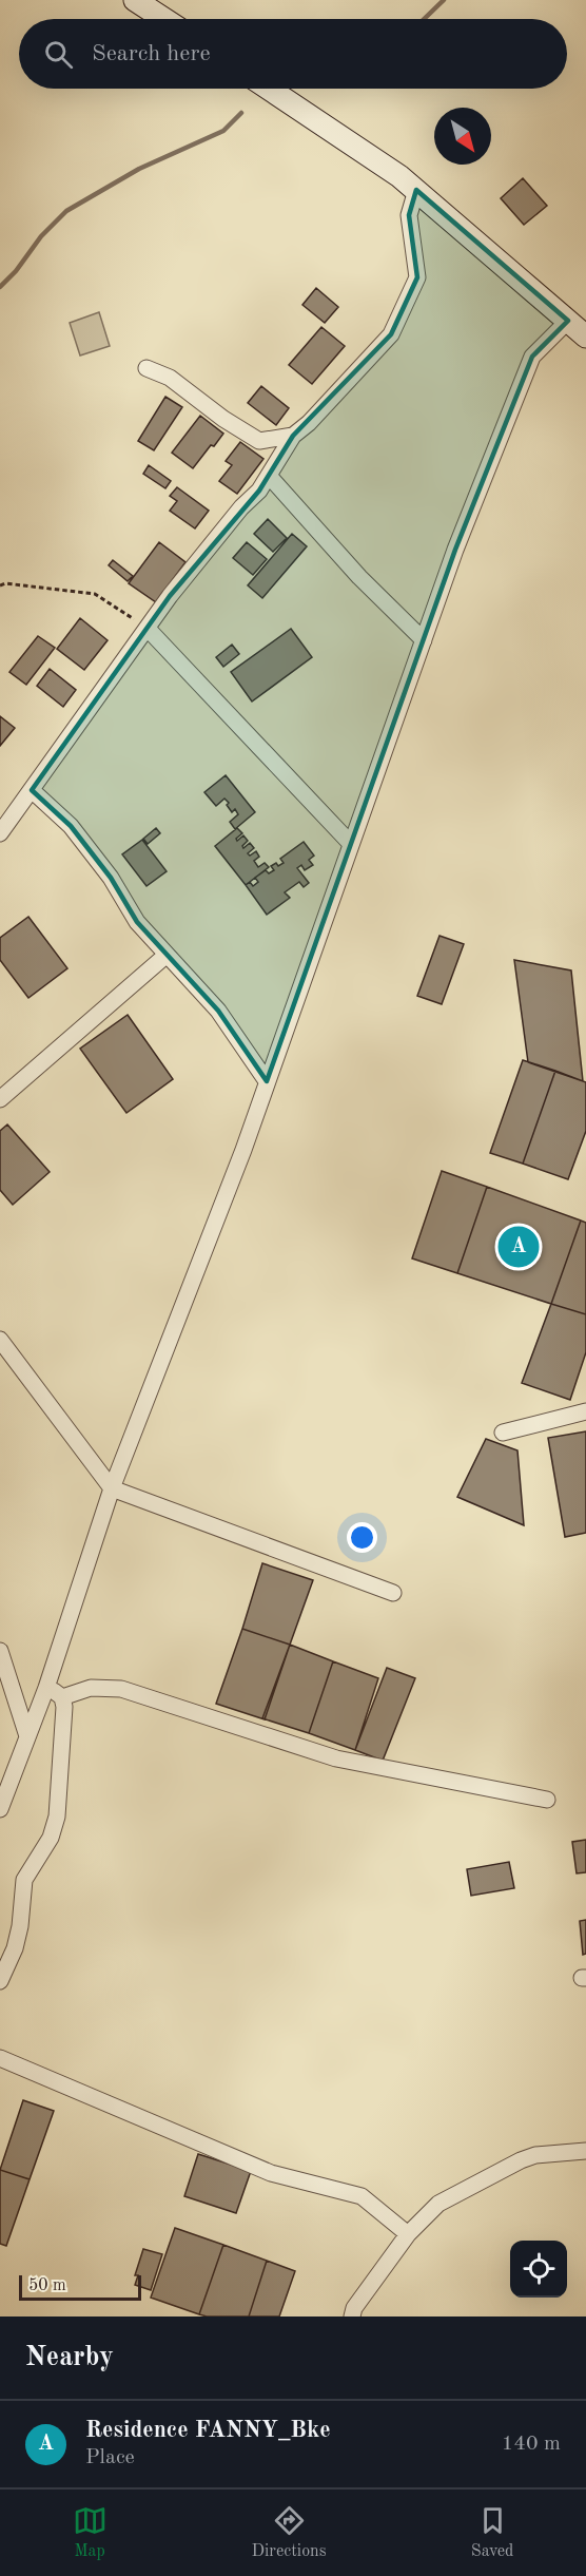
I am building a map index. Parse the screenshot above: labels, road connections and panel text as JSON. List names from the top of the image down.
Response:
{
  "scale_bar": "50 m",
  "north": "bottom right",
  "page": {
    "search": "Search here",
    "pins": "A",
    "scale": "50 m",
    "heading": "Nearby",
    "list": [
      {
        "mark": "A",
        "name": "Residence FANNY_Bke",
        "note": "Place",
        "value": "140 m"
      }
    ],
    "nav": ["Map", "Directions", "Saved"]
  }
}
